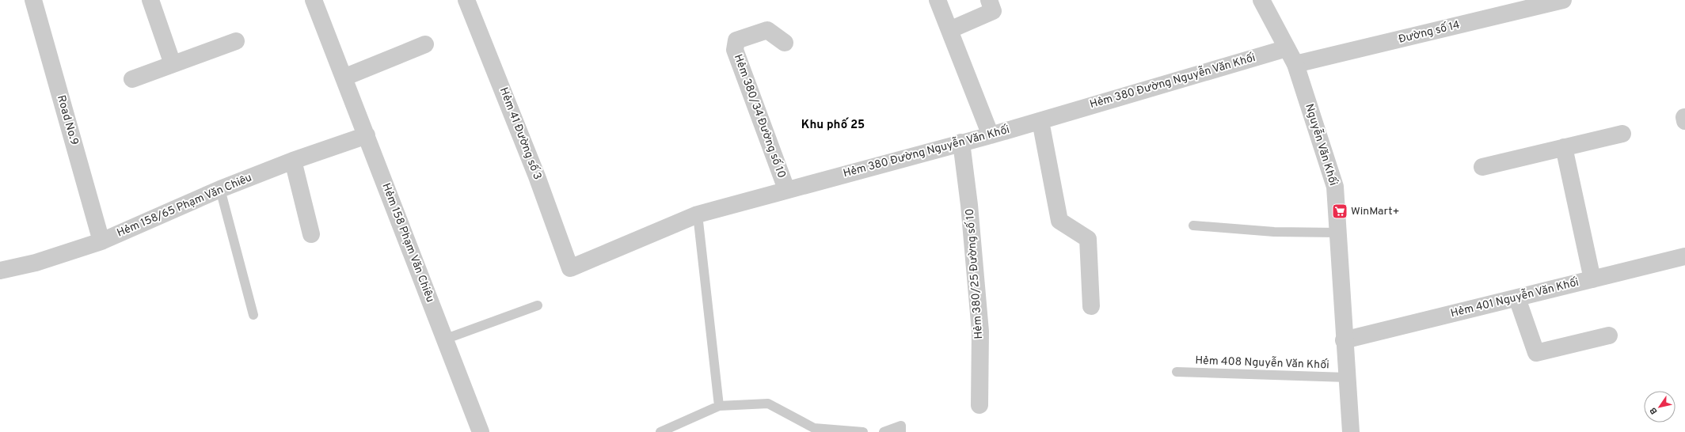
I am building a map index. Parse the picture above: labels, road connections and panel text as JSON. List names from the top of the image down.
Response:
{
  "streets": {
    "street": [
      "Đường số 14",
      "Hẻm 380 Đường Nguyễn Văn Khối",
      "Hẻm 380/34 Đường số 10",
      "Road No.9",
      "Hẻm 41 Đường số 3",
      "Nguyễn Văn Khối",
      "Hẻm 158/65 Phạm Văn Chiêu",
      "Hẻm 158 Phạm Văn Chiêu",
      "Hẻm 380/25 Đường số 10",
      "Hẻm 401 Nguyễn Văn Khối"
    ],
    "lane": ["Hẻm 408 Nguyễn Văn Khối"]
  },
  "crossings": [
    ["Đường số 14", "Nguyễn Văn Khối"],
    ["Hẻm 380 Đường Nguyễn Văn Khối", "Hẻm 380/34 Đường số 10"],
    ["Hẻm 380 Đường Nguyễn Văn Khối", "Hẻm 41 Đường số 3"],
    ["Hẻm 380 Đường Nguyễn Văn Khối", "Nguyễn Văn Khối"],
    ["Hẻm 380 Đường Nguyễn Văn Khối", "Hẻm 380/25 Đường số 10"],
    ["Road No.9", "Hẻm 158/65 Phạm Văn Chiêu"],
    ["Nguyễn Văn Khối", "Hẻm 401 Nguyễn Văn Khối"],
    ["Nguyễn Văn Khối", "Hẻm 408 Nguyễn Văn Khối"],
    ["Hẻm 158/65 Phạm Văn Chiêu", "Hẻm 158 Phạm Văn Chiêu"]
  ],
  "districts": ["Khu phố 25"],
  "places": {
    "supermarket": ["WinMart+"]
  },
  "north": "bottom left"
}
